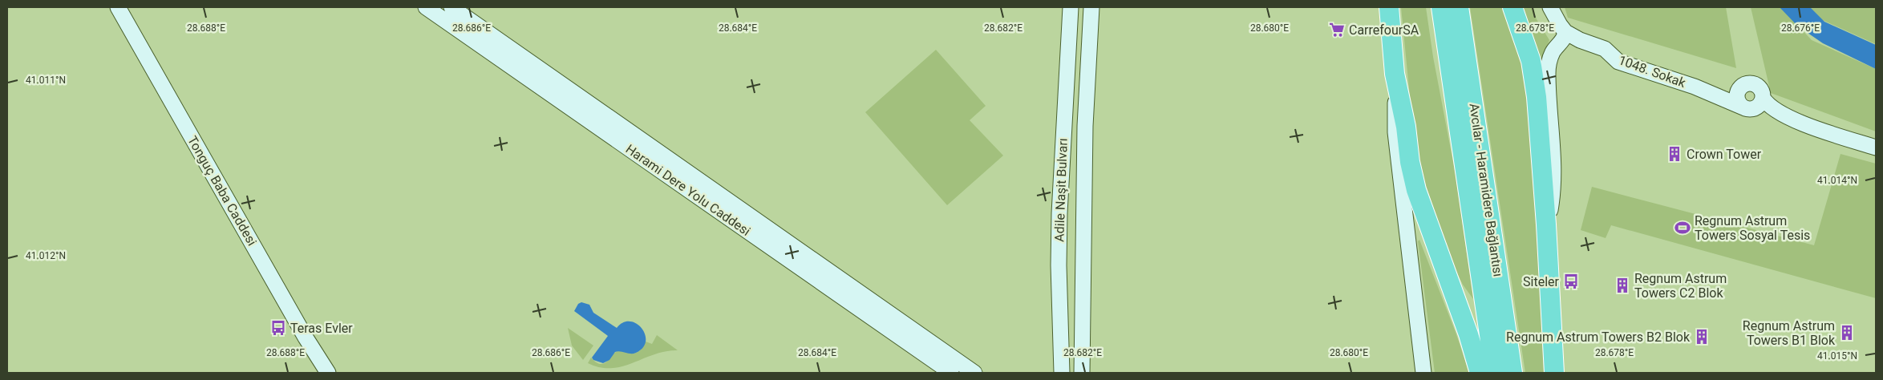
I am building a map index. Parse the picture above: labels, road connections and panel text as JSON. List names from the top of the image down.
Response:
{
  "streets": {
    "highway": ["Avcılar - Haramidere Bağlantısı"],
    "main road": [
      "1048. Sokak",
      "Harami Dere Yolu Caddesi",
      "Adile Naşit Bulvarı",
      "Tonguç Baba Caddesi"
    ]
  },
  "places": {
    "supermarket": ["CarrefourSA"],
    "building": [
      "Crown Tower",
      "Regnum Astrum Towers C2 Blok",
      "Regnum Astrum Towers B1 Blok",
      "Regnum Astrum Towers B2 Blok"
    ],
    "sports": ["Regnum Astrum Towers Sosyal Tesis"],
    "bus stop": ["Siteler", "Teras Evler"]
  },
  "coordinates": [
    "28.688°E",
    "28.686°E",
    "28.684°E",
    "28.682°E",
    "28.680°E",
    "28.678°E",
    "28.676°E",
    "41.011°N",
    "41.014°N",
    "41.012°N",
    "41.015°N"
  ]
}
